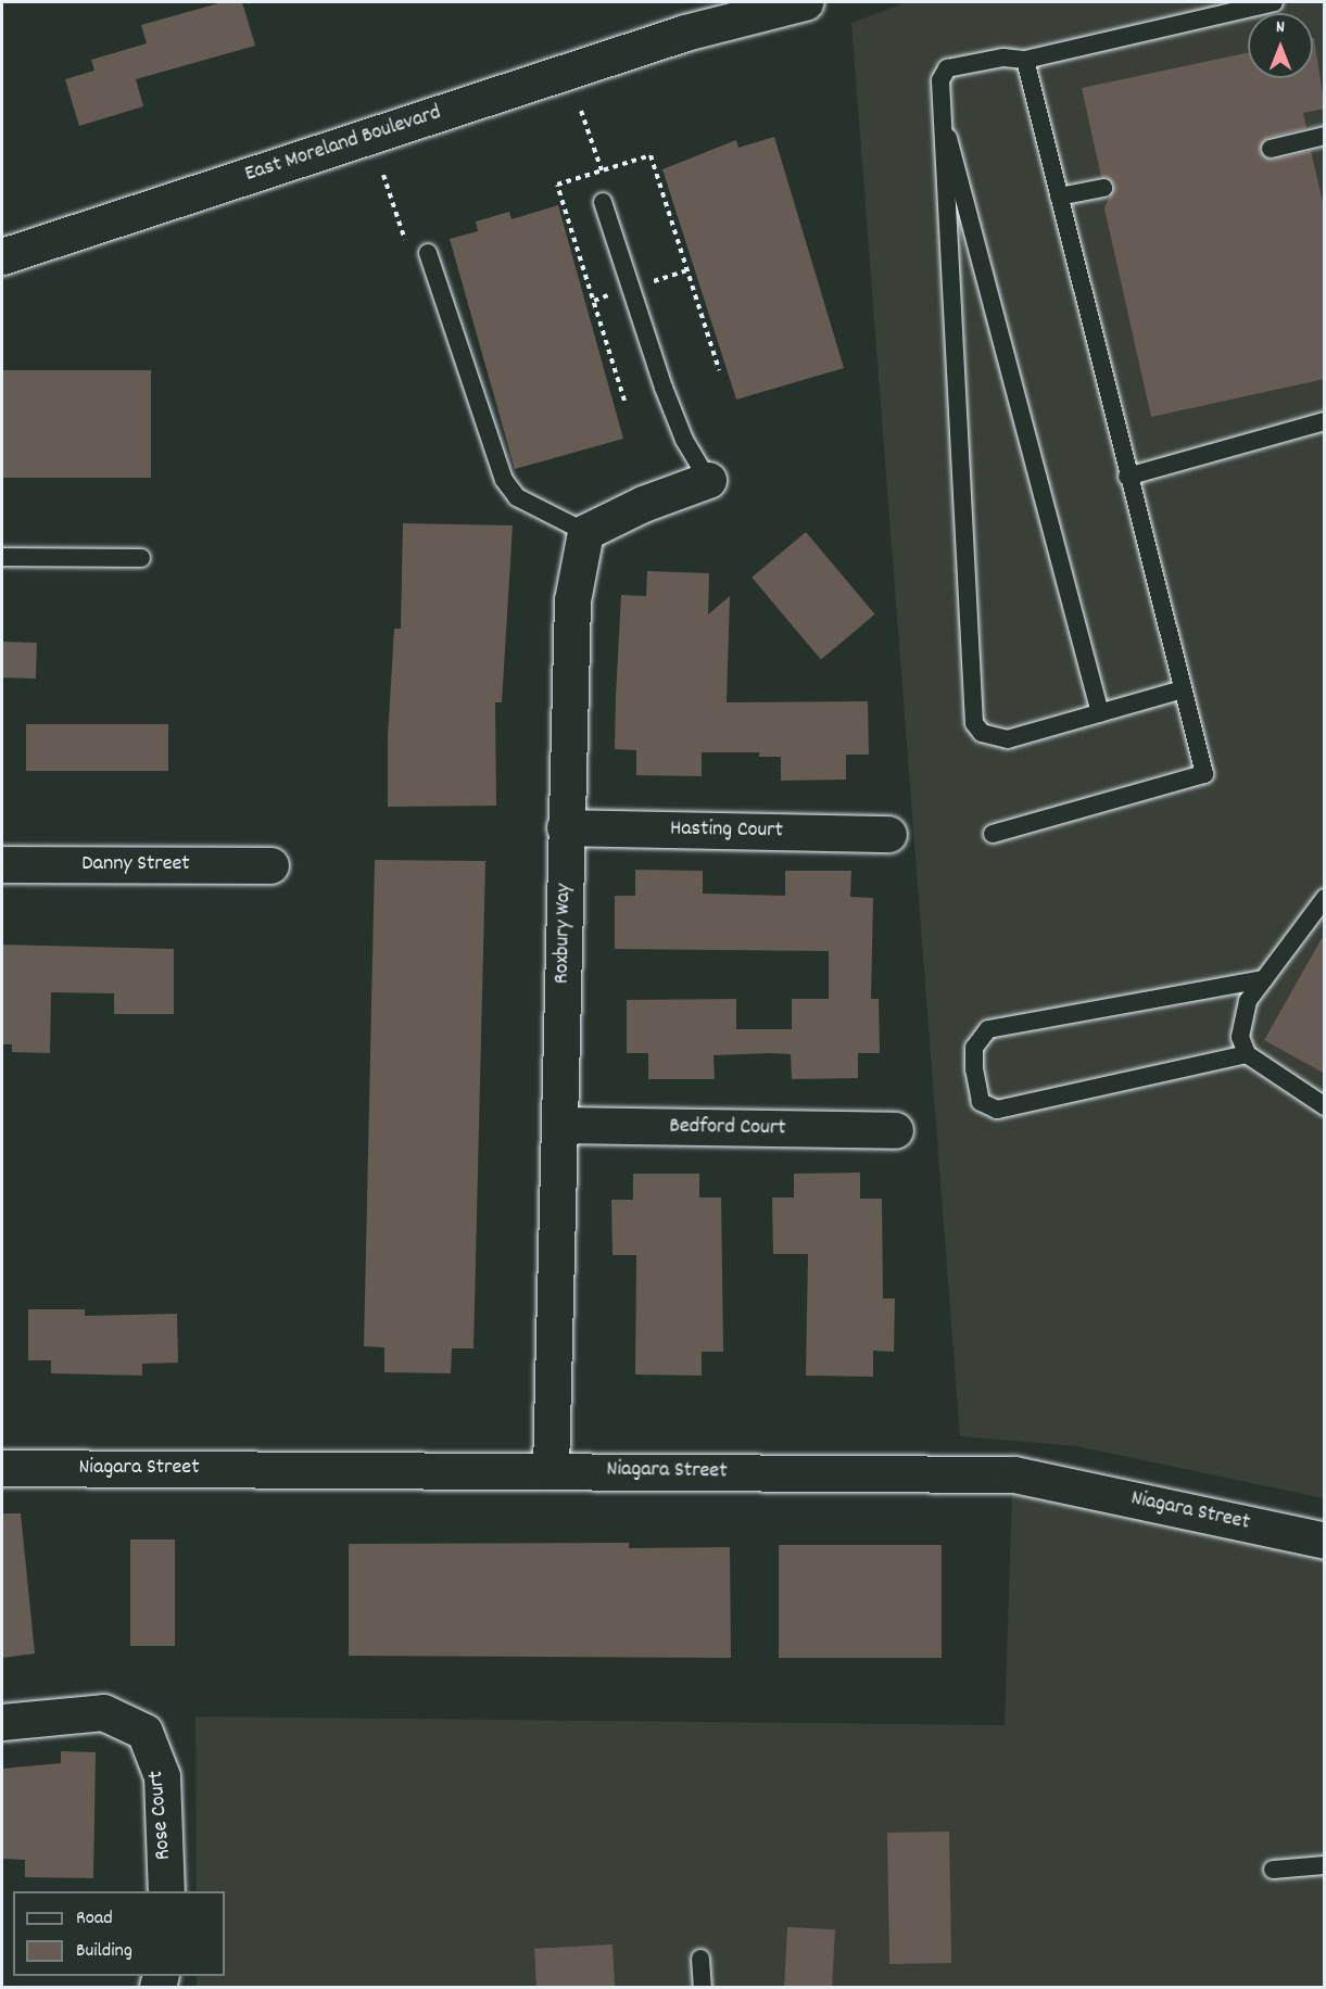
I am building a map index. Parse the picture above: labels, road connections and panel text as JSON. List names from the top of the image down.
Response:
{
  "streets": {
    "street": [
      "East Moreland Boulevard",
      "Hasting Court",
      "Danny Street",
      "Roxbury Way",
      "Bedford Court",
      "Niagara Street",
      "Rose Court"
    ]
  },
  "crossings": [
    ["Hasting Court", "Roxbury Way"],
    ["Roxbury Way", "Bedford Court"],
    ["Roxbury Way", "Niagara Street"]
  ],
  "legend": ["Road", "Building"],
  "north": "top"
}
